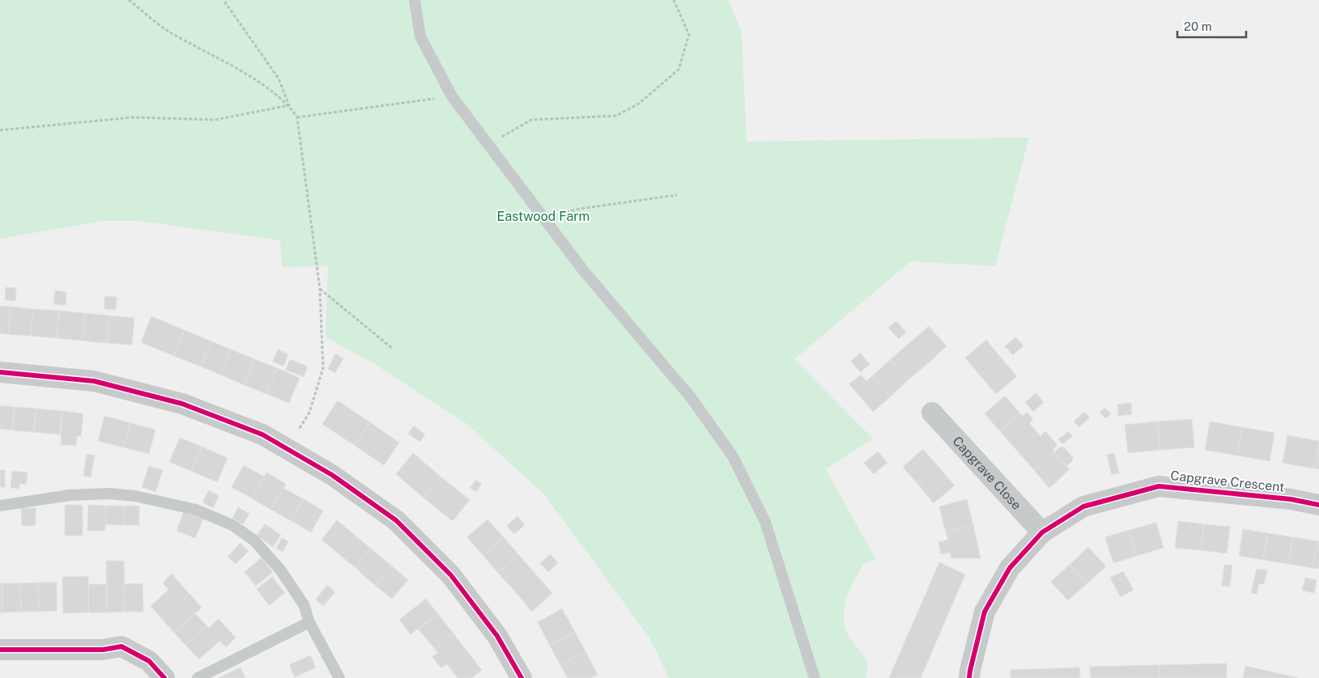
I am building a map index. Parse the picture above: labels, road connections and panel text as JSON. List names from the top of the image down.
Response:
{
  "streets": {
    "street": ["Capgrave Close", "Capgrave Crescent"]
  },
  "crossings": [
    ["Capgrave Close", "Capgrave Crescent"]
  ],
  "parks": ["Eastwood Farm"],
  "scale_bar": "20 m"
}
